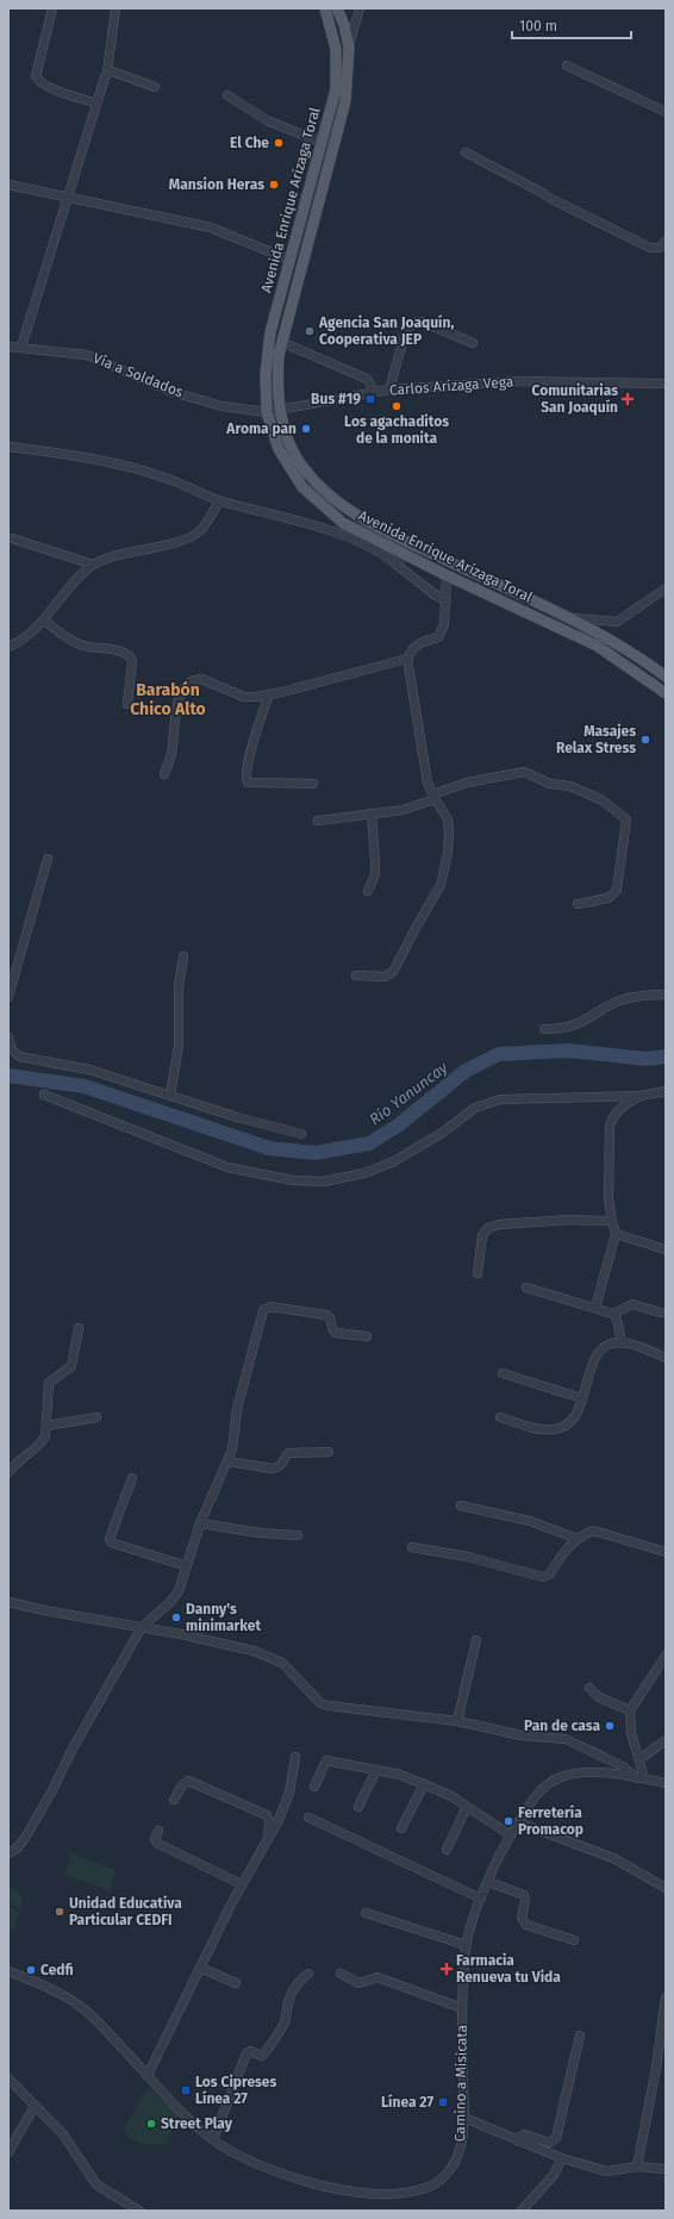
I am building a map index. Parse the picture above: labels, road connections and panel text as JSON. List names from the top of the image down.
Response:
{
  "streets": {
    "main road": ["Avenida Enrique Arízaga Toral"],
    "street": ["Vía a Soldados", "Carlos Arízaga Vega", "Camino a Misicata"]
  },
  "crossings": [
    ["Avenida Enrique Arízaga Toral", "Vía a Soldados"],
    ["Avenida Enrique Arízaga Toral", "Carlos Arízaga Vega"],
    ["Vía a Soldados", "Carlos Arízaga Vega"]
  ],
  "districts": ["Barabón Chico Alto"],
  "water": ["Río Yanuncay"],
  "places": {
    "other": [
      "El Che",
      "Mansion Heras",
      "Agencia San Joaquín, Cooperativa JEP",
      "Los agachaditos de la monita",
      "Aroma pan",
      "Masajes Relax Stress",
      "Danny's minimarket",
      "Pan de casa",
      "Ferretería Promacop",
      "Unidad Educativa Particular CEDFI",
      "Cedfi",
      "Street Play"
    ],
    "transit": ["Bus #19", "Los Cipreses Línea 27", "Línea 27"],
    "health": ["Comunitarias San Joaquín", "Farmacia Renueva tu Vida"]
  },
  "scale_bar": "100 m"
}
